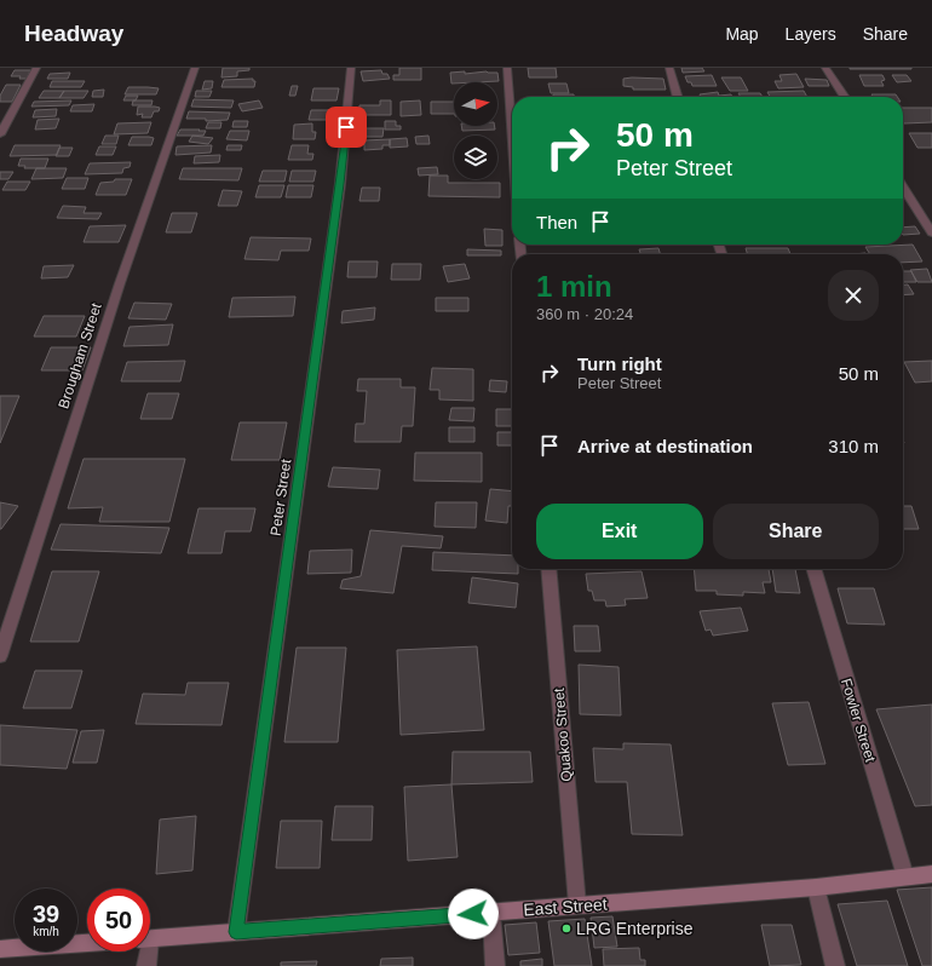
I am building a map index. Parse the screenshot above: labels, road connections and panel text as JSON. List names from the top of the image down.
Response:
{
  "streets": {
    "main road": ["East Street"],
    "street": [
      "Brougham Street",
      "Peter Street",
      "Fowler Street",
      "Quakoo Street"
    ]
  },
  "crossings": [
    ["Peter Street", "East Street"],
    ["Fowler Street", "East Street"],
    ["Quakoo Street", "East Street"]
  ],
  "places": ["LRG Enterprise"],
  "north": "right",
  "page": {
    "header": "Headway",
    "nav": ["Map", "Layers", "Share"],
    "turn": ["50 m", "Peter Street"],
    "then": "Then",
    "heading": ["1 min", "360 m · 20:24"],
    "list": [
      {
        "name": "Turn right",
        "note": "Peter Street",
        "value": "50 m"
      },
      {
        "name": "Arrive at destination",
        "value": "310 m"
      }
    ],
    "buttons": ["Exit", "Share"],
    "speed": "39 km/h",
    "limit": "50"
  }
}
